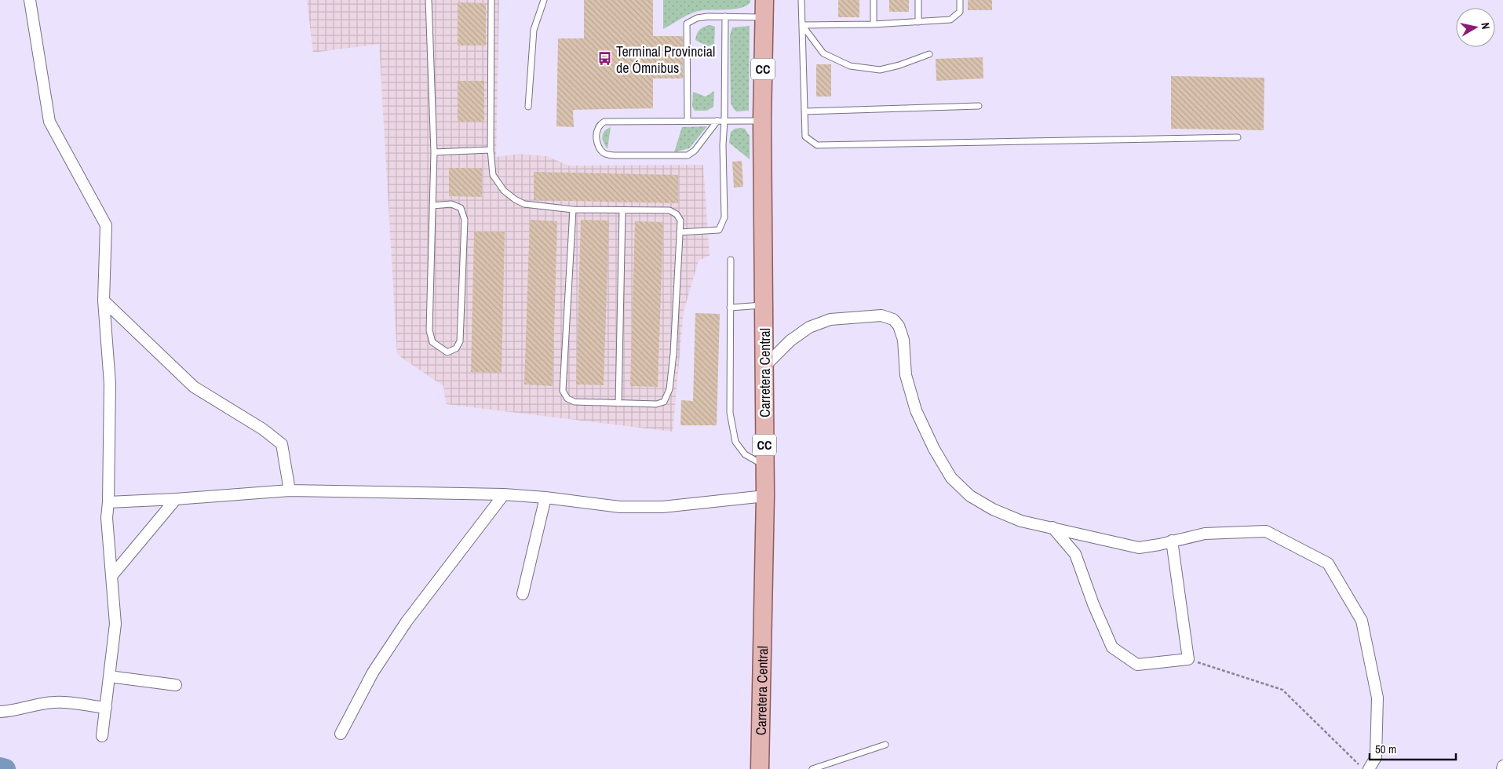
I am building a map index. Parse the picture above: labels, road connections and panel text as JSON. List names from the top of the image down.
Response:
{
  "streets": {
    "main road": ["CC", "Carretera Central"]
  },
  "places": {
    "bus stop": ["Terminal Provincial de Ómnibus"]
  },
  "scale_bar": "50 m",
  "north": "right"
}
